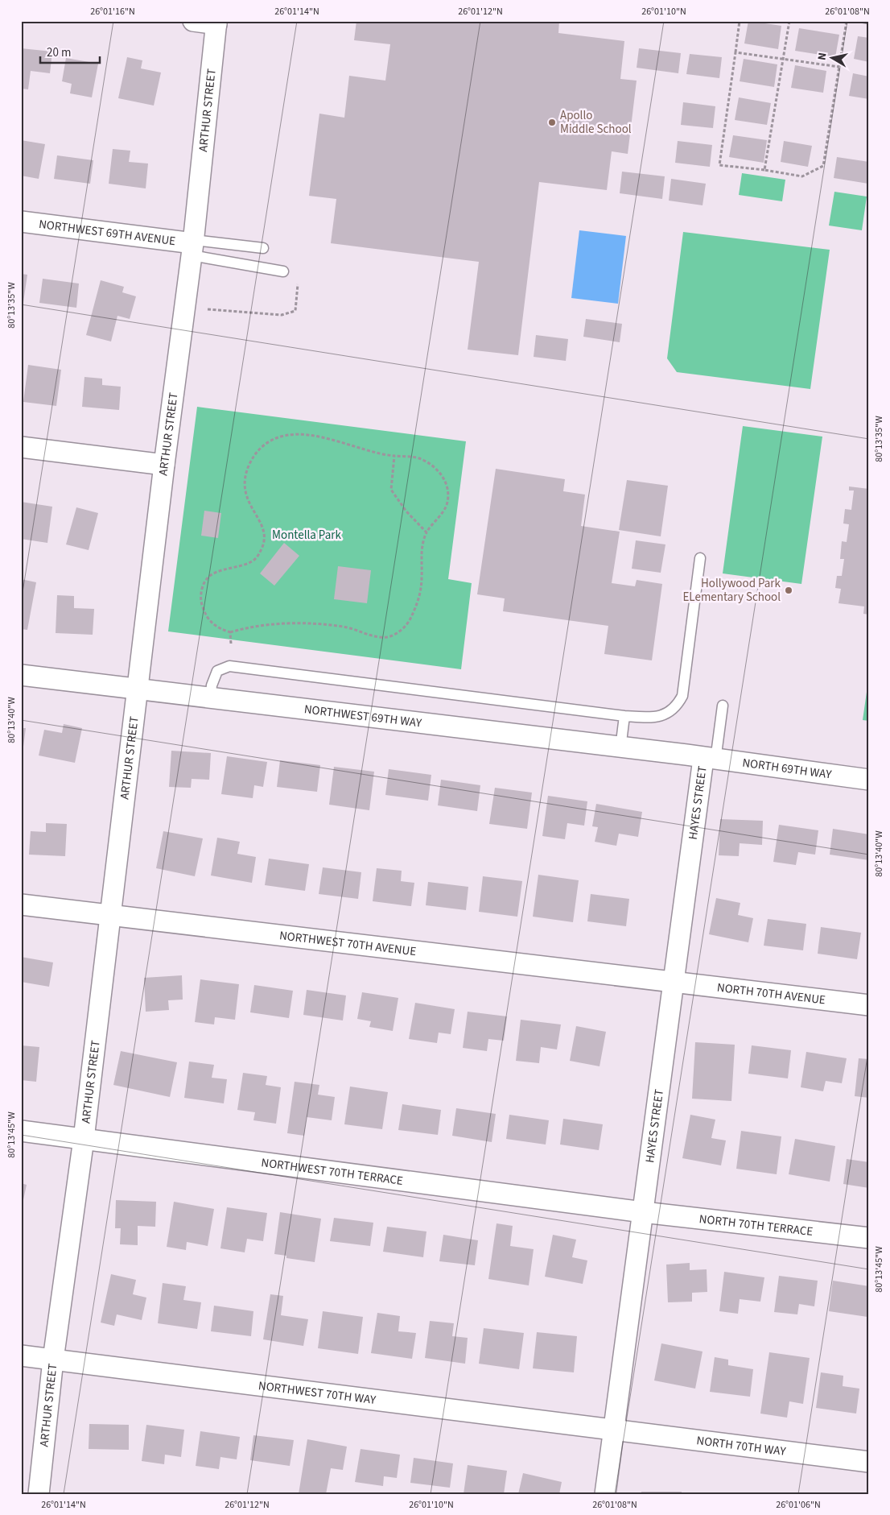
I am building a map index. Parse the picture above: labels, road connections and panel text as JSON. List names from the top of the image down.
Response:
{
  "streets": {
    "street": [
      "ARTHUR STREET",
      "NORTHWEST 69TH AVENUE",
      "NORTHWEST 69TH WAY",
      "NORTH 69TH WAY",
      "HAYES STREET",
      "NORTHWEST 70TH AVENUE",
      "NORTH 70TH AVENUE",
      "NORTHWEST 70TH TERRACE",
      "NORTH 70TH TERRACE",
      "NORTHWEST 70TH WAY",
      "NORTH 70TH WAY"
    ]
  },
  "crossings": [
    ["ARTHUR STREET", "NORTHWEST 69TH AVENUE"],
    ["ARTHUR STREET", "NORTHWEST 69TH WAY"],
    ["ARTHUR STREET", "NORTHWEST 70TH AVENUE"],
    ["ARTHUR STREET", "NORTHWEST 70TH TERRACE"],
    ["ARTHUR STREET", "NORTHWEST 70TH WAY"],
    ["NORTHWEST 69TH WAY", "NORTH 69TH WAY"],
    ["NORTHWEST 69TH WAY", "HAYES STREET"],
    ["NORTH 69TH WAY", "HAYES STREET"],
    ["HAYES STREET", "NORTHWEST 70TH AVENUE"],
    ["HAYES STREET", "NORTH 70TH AVENUE"],
    ["HAYES STREET", "NORTHWEST 70TH TERRACE"],
    ["HAYES STREET", "NORTH 70TH TERRACE"],
    ["HAYES STREET", "NORTHWEST 70TH WAY"],
    ["HAYES STREET", "NORTH 70TH WAY"],
    ["NORTHWEST 70TH AVENUE", "NORTH 70TH AVENUE"],
    ["NORTHWEST 70TH TERRACE", "NORTH 70TH TERRACE"],
    ["NORTHWEST 70TH WAY", "NORTH 70TH WAY"]
  ],
  "parks": ["Montella Park"],
  "places": ["Apollo Middle School", "Hollywood Park ELementary School"],
  "scale_bar": "20 m",
  "north": "left",
  "coordinates": [
    "26°01'16\"N",
    "26°01'14\"N",
    "26°01'12\"N",
    "26°01'10\"N",
    "26°01'08\"N",
    "80°13'35\"W",
    "80°13'40\"W",
    "80°13'45\"W",
    "26°01'06\"N"
  ]
}
